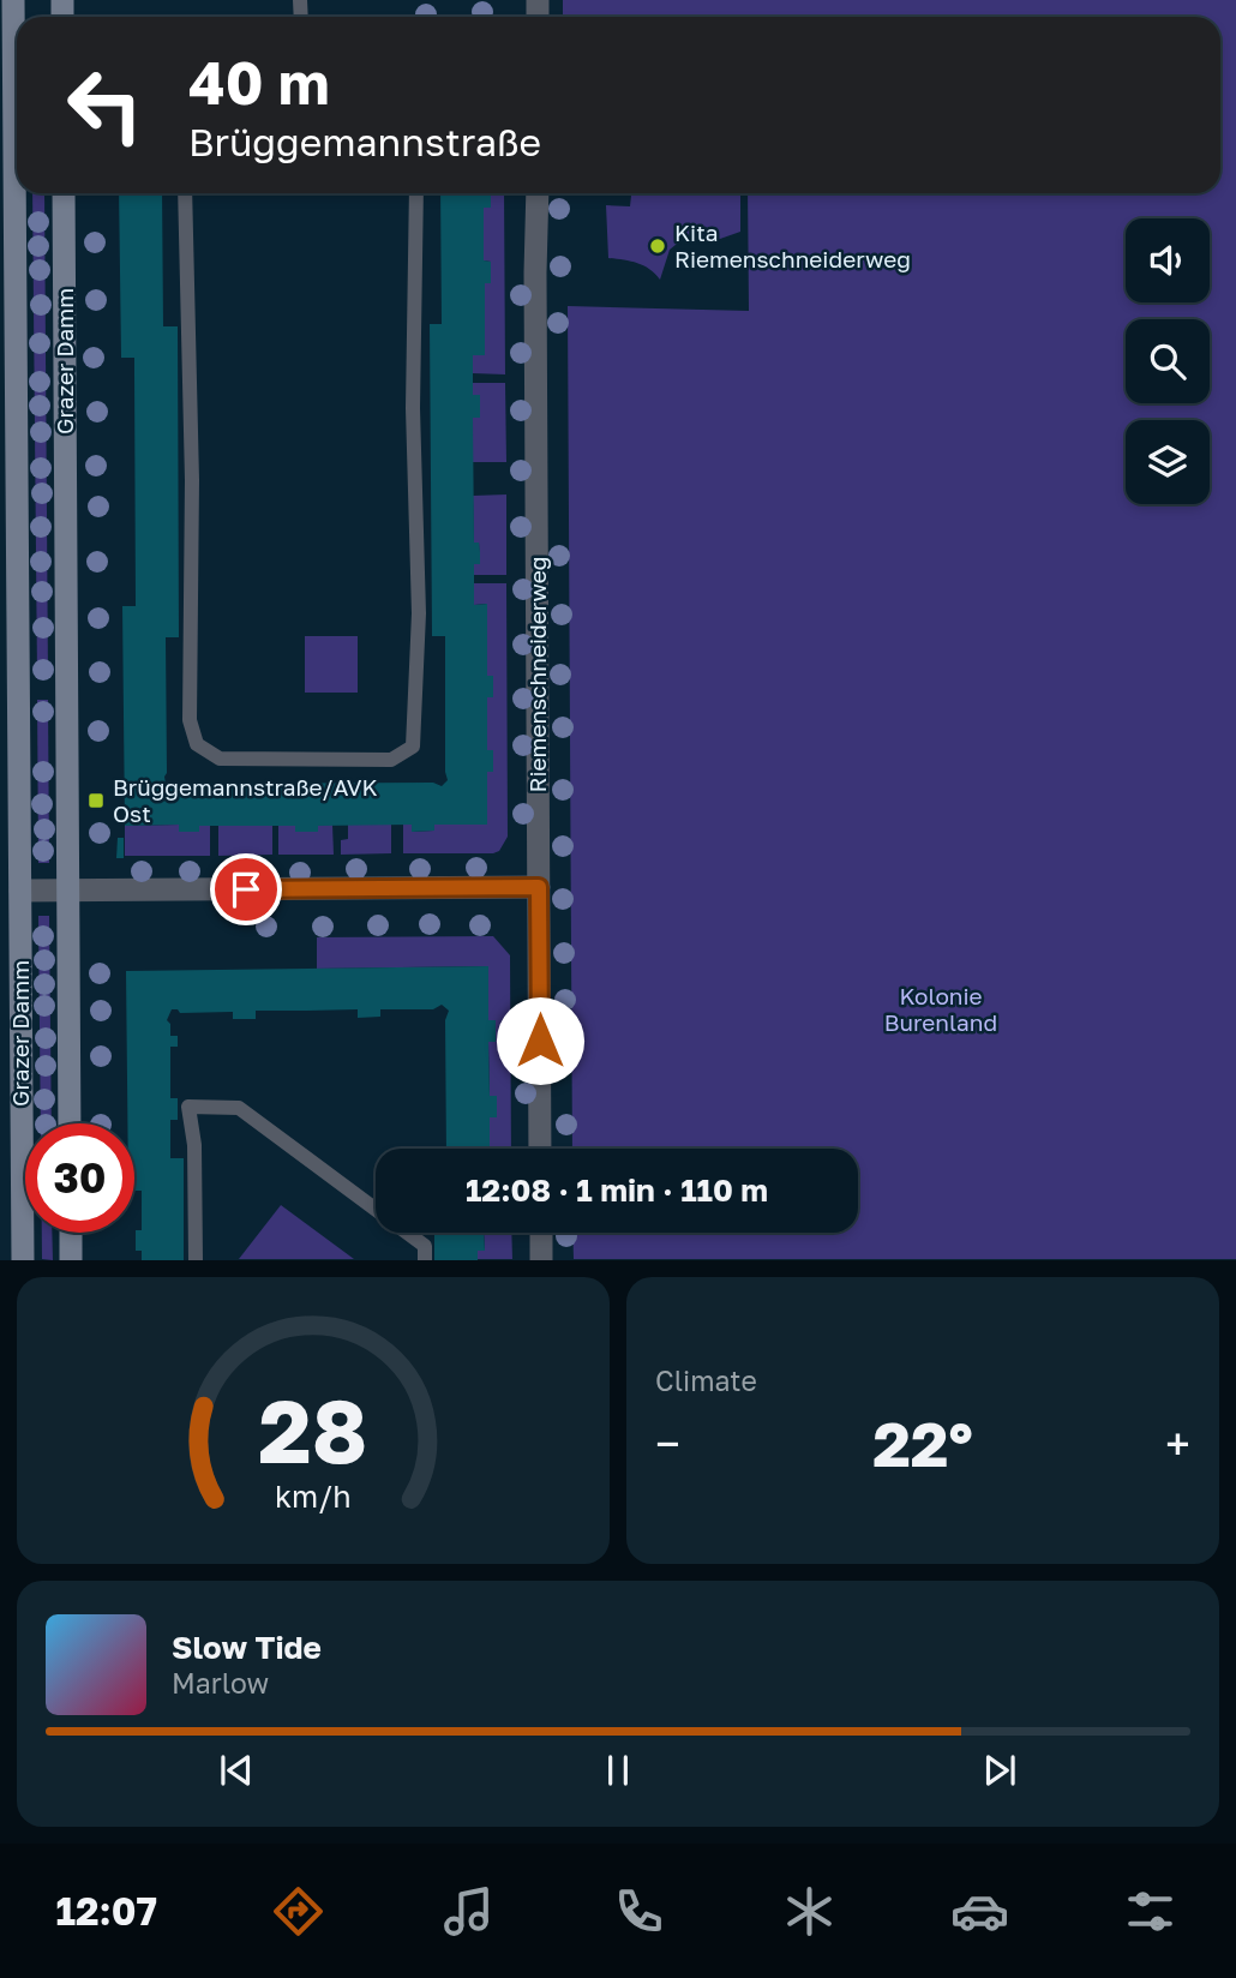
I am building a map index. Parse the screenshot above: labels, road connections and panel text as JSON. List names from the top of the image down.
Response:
{
  "streets": {
    "main road": ["Grazer Damm"],
    "street": ["Riemenschneiderweg"]
  },
  "parks": ["Kolonie Burenland"],
  "places": {
    "other": ["Kita Riemenschneiderweg"],
    "transit": ["Brüggemannstraße/AVK Ost"]
  },
  "page": {
    "turn": ["40 m", "Brüggemannstraße"],
    "limit": "30",
    "trip": "12:08 · 1 min · 110 m",
    "tile": "Climate",
    "heat": ["−", "22°", "+"],
    "song": ["Slow Tide", "Marlow"],
    "tabs": "12:07",
    "gauge": ["28", "km/h"]
  }
}
